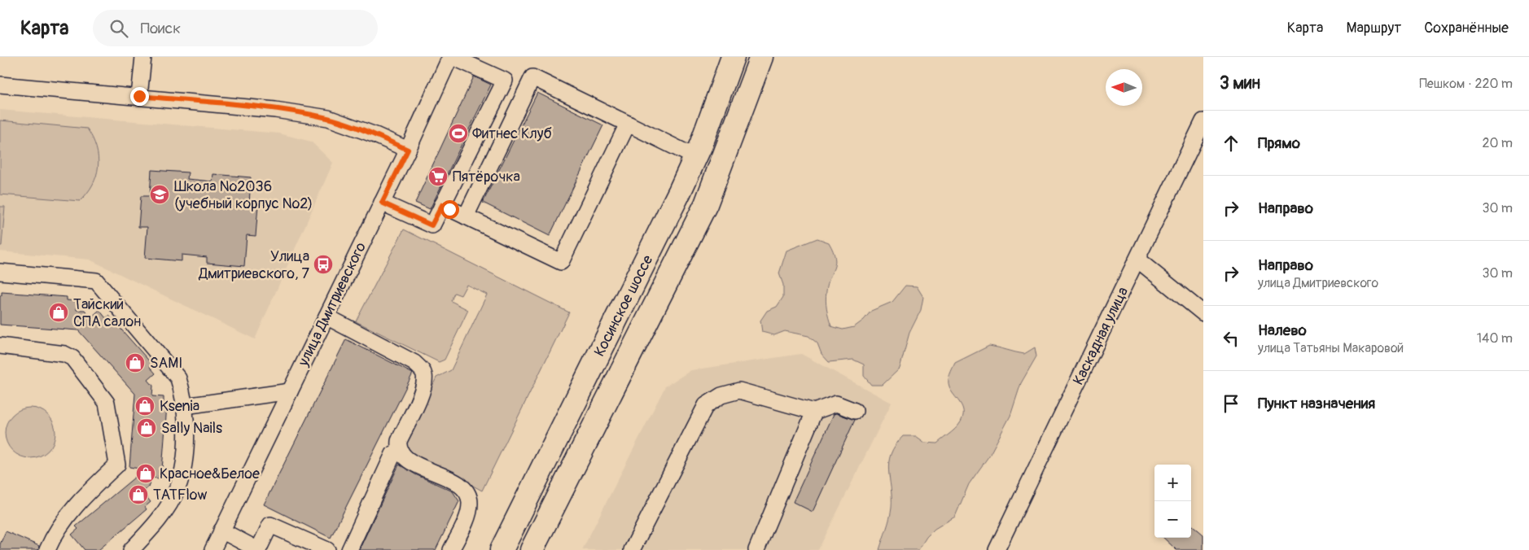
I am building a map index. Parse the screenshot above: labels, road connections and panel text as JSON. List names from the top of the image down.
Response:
{
  "streets": {
    "highway": ["Косинское шоссе"],
    "street": ["улица Дмитриевского", "Каскадная улица"]
  },
  "places": {
    "sports": ["Фитнес Клуб"],
    "supermarket": ["Пятёрочка"],
    "school or university": ["Школа №2036 (учебный корпус №2)"],
    "bus stop": ["Улица Дмитриевского, 7"],
    "shop": [
      "Тайский СПА салон",
      "SAMI",
      "Ksenia",
      "Sally Nails",
      "Красное&Белое",
      "TATFlow"
    ]
  },
  "north": "left",
  "page": {
    "header": "Карта",
    "search": "Поиск",
    "nav": ["Карта", "Маршрут", "Сохранённые"],
    "heading": ["3 мин", "Пешком · 220 m"],
    "list": [
      ["Прямо", "20 m"],
      ["Направо", "30 m"],
      ["Направо", "улица Дмитриевского", "30 m"],
      ["Налево", "улица Татьяны Макаровой", "140 m"],
      "Пункт назначения"
    ],
    "map_buttons": ["+", "−"]
  }
}
